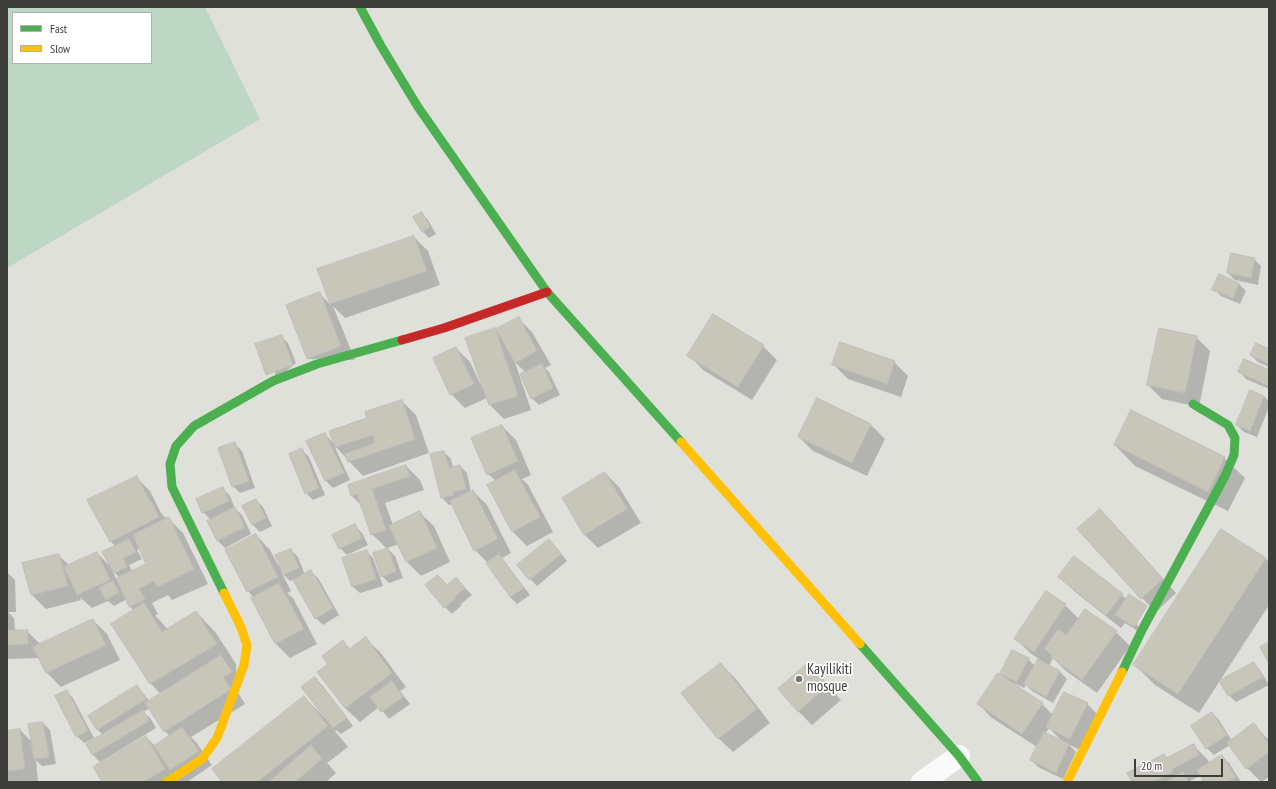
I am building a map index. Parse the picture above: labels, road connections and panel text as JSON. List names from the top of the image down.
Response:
{
  "places": ["Kayilikiti mosque"],
  "legend": ["Fast", "Slow"],
  "scale_bar": "20 m"
}
